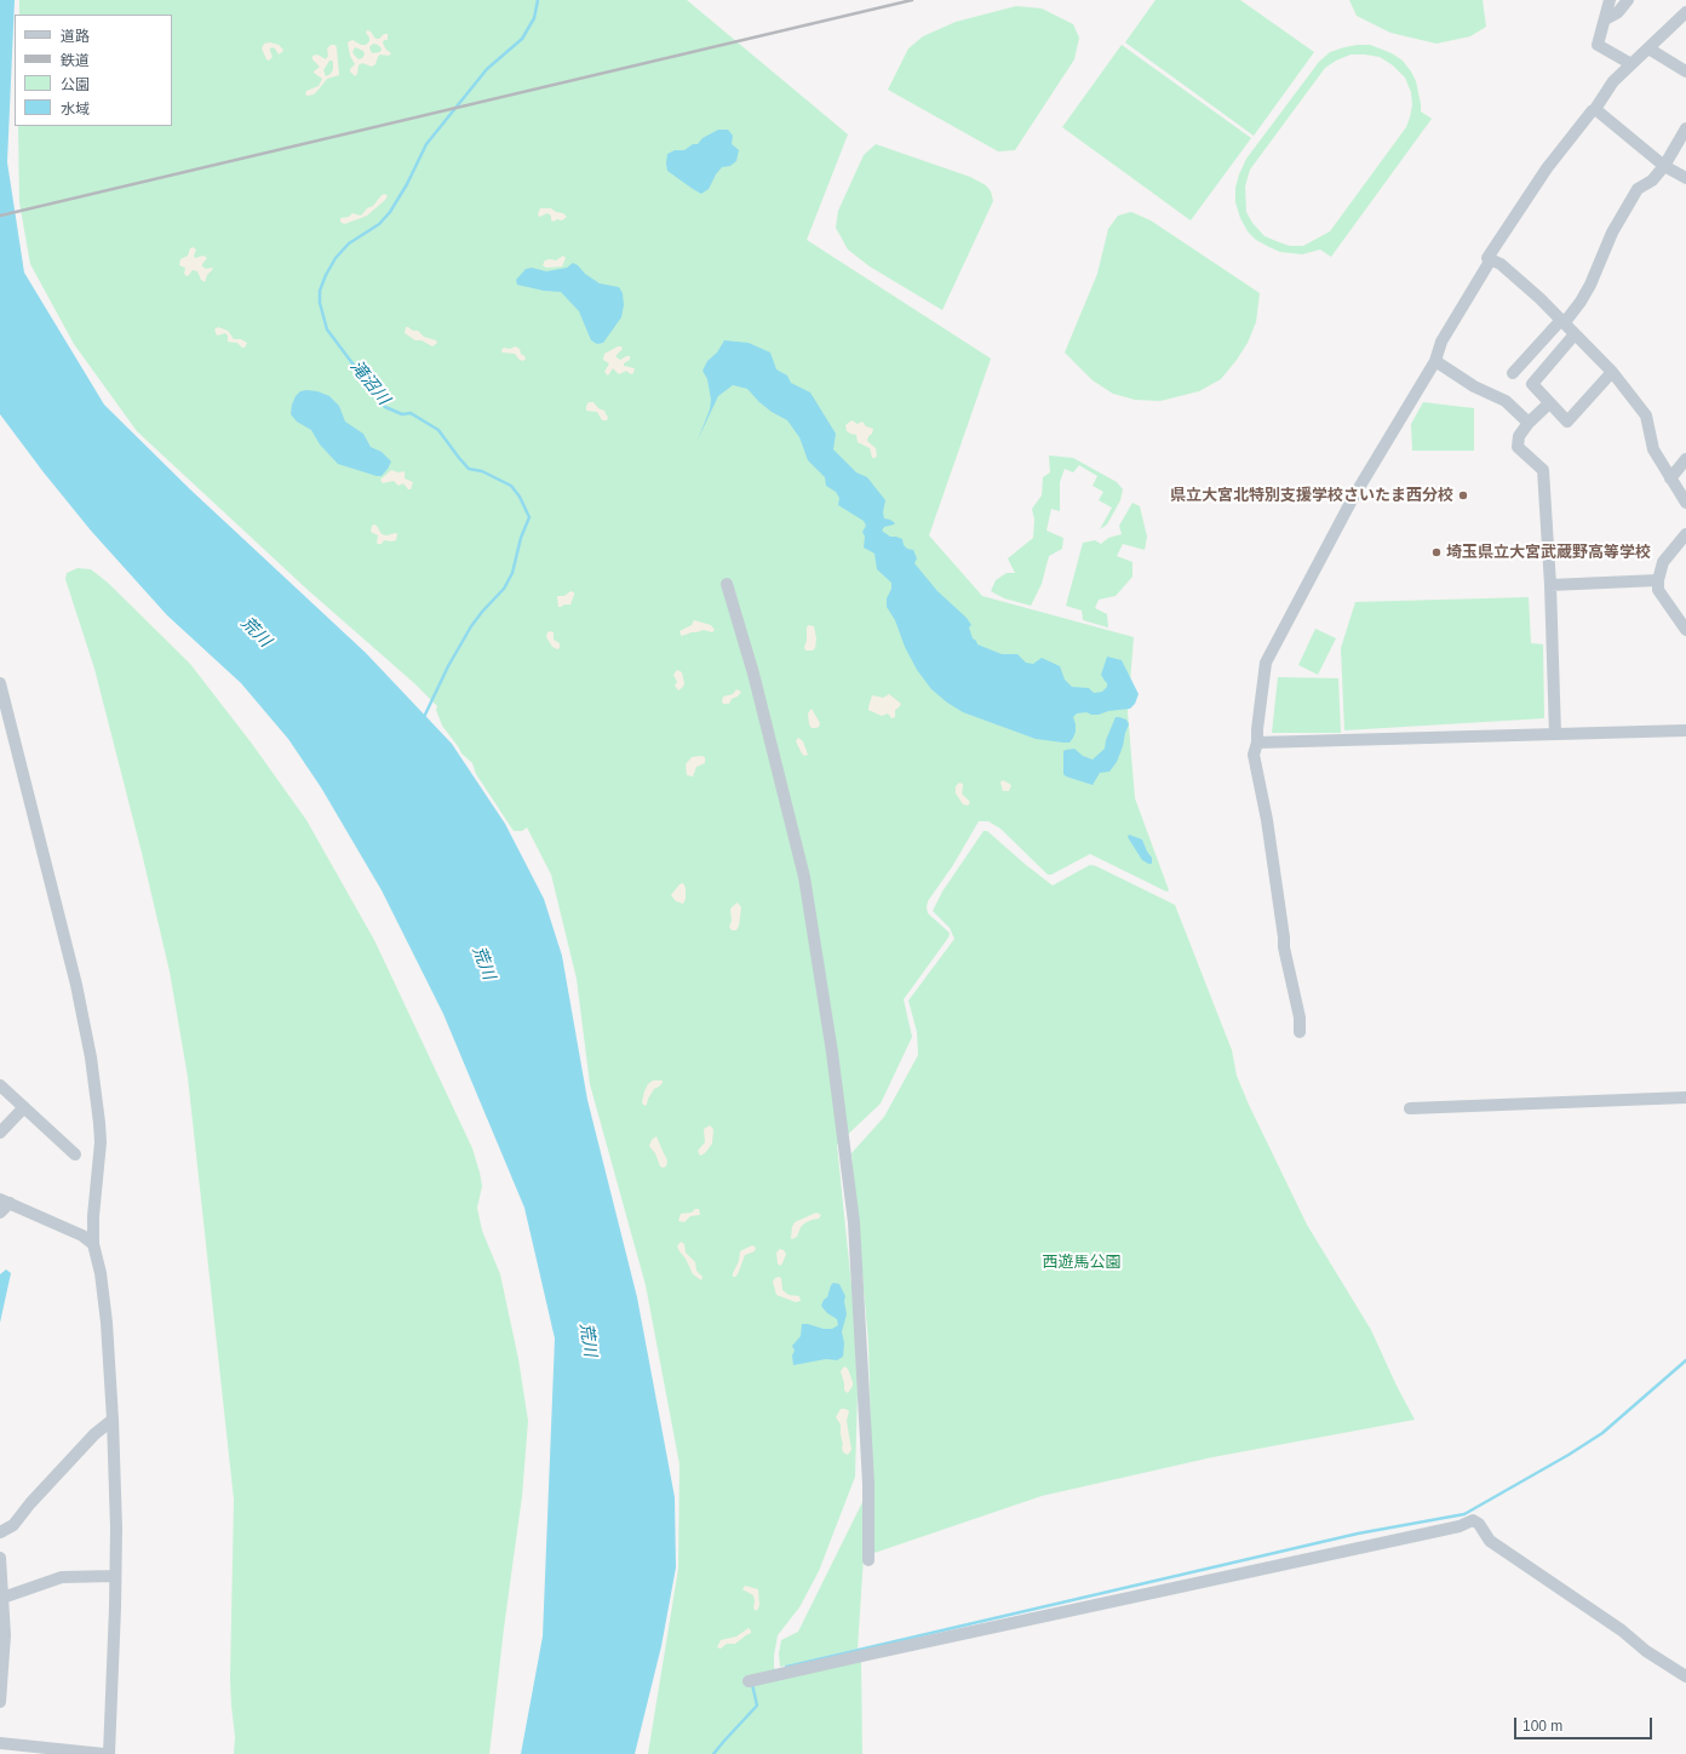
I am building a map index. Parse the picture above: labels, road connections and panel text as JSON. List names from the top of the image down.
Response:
{
  "water": ["滝沼川", "荒川"],
  "parks": ["西遊馬公園"],
  "places": ["県立大宮北特別支援学校さいたま西分校", "埼玉県立大宮武蔵野高等学校"],
  "legend": [
    "道路",
    "鉄道",
    "公園",
    "水域"
  ],
  "scale_bar": "100 m"
}
